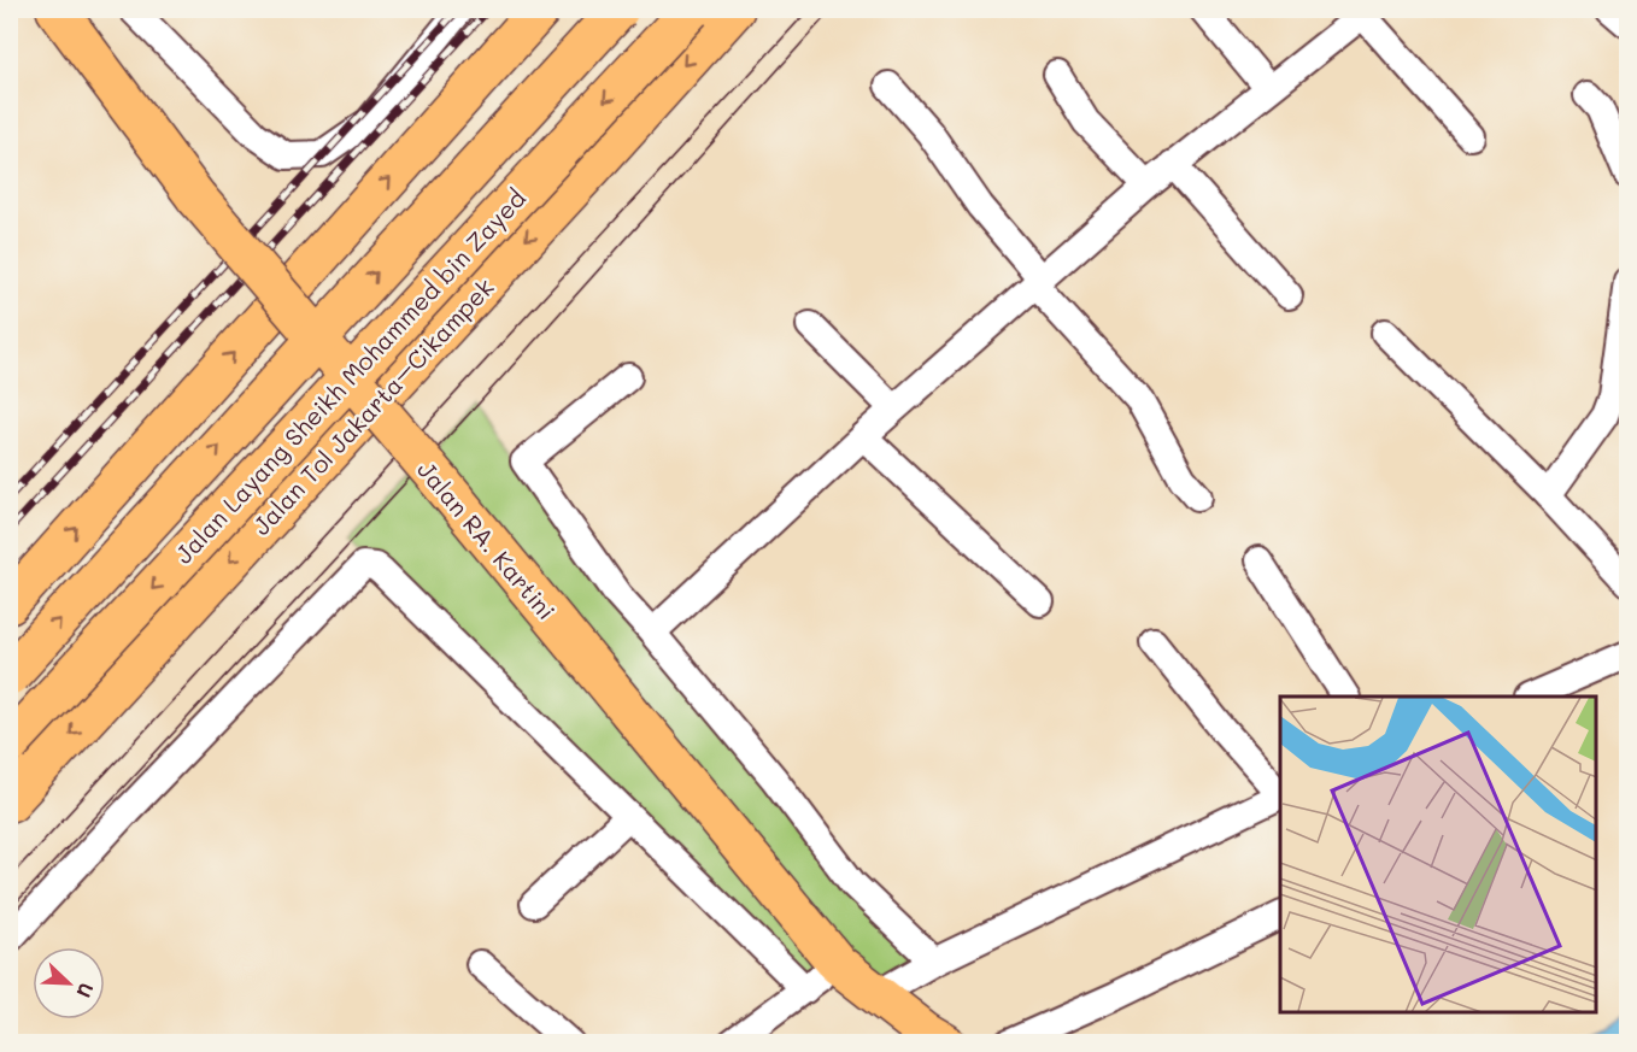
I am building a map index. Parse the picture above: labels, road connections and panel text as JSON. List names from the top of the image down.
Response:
{
  "streets": {
    "main road": ["Jalan Layang Sheikh Mohammed bin Zayed", "Jalan Tol Jakarta–Cikampek", "Jalan RA. Kartini"]
  },
  "north": "bottom right"
}
